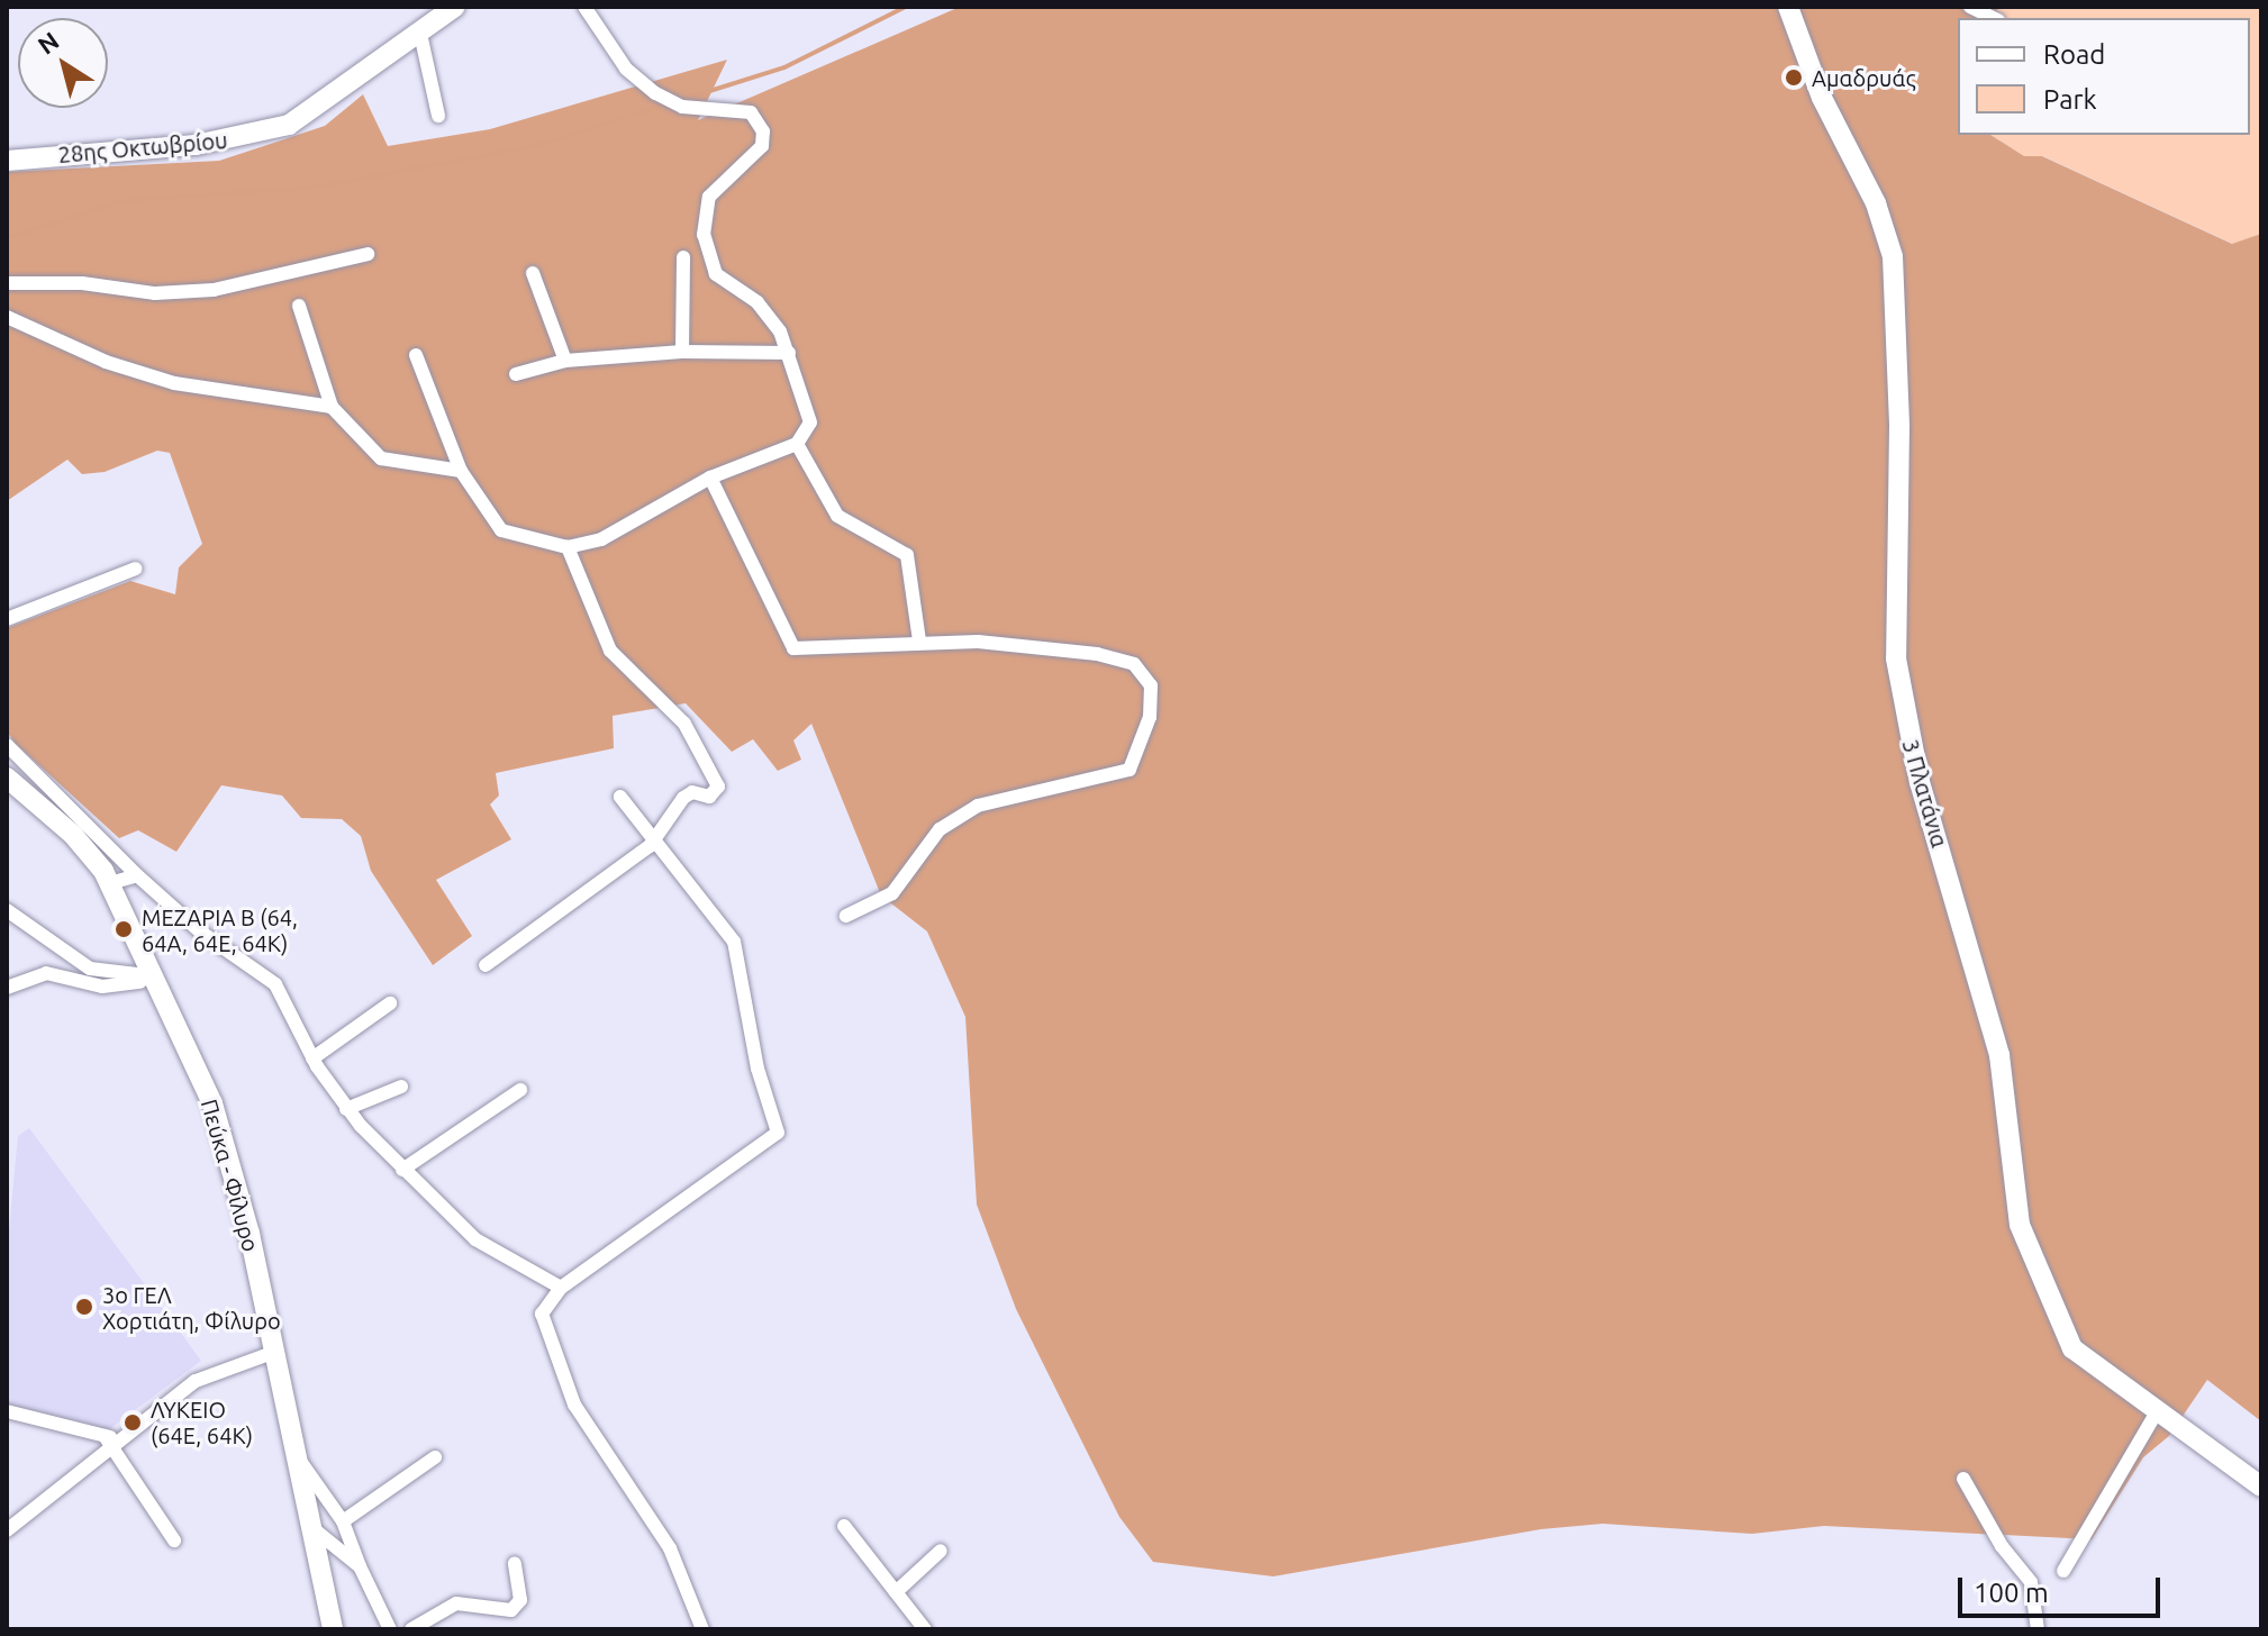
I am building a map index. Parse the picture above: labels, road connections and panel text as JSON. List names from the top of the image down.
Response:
{
  "streets": {
    "street": ["28ης Οκτωβρίου", "3 Πλατάνια", "Πεύκα - Φίλυρο"]
  },
  "places": [
    "Αμαδρυάς",
    "ΜΕΖΑΡΙΑ B (64, 64Α, 64Ε, 64Κ)",
    "3ο ΓΕΛ Χορτιάτη, Φίλυρο",
    "ΛΥΚΕΙΟ (64Ε, 64Κ)"
  ],
  "legend": ["Road", "Park"],
  "scale_bar": "100 m",
  "north": "top left"
}
